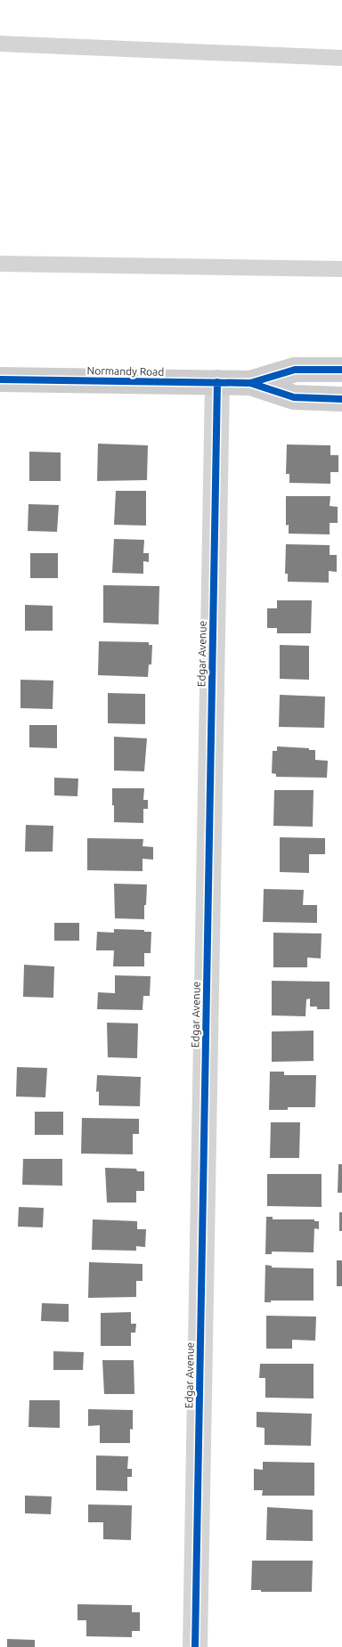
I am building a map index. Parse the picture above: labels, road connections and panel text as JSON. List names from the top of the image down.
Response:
{
  "streets": {
    "street": ["Normandy Road", "Edgar Avenue"]
  },
  "crossings": [
    ["Normandy Road", "Edgar Avenue"]
  ]
}
